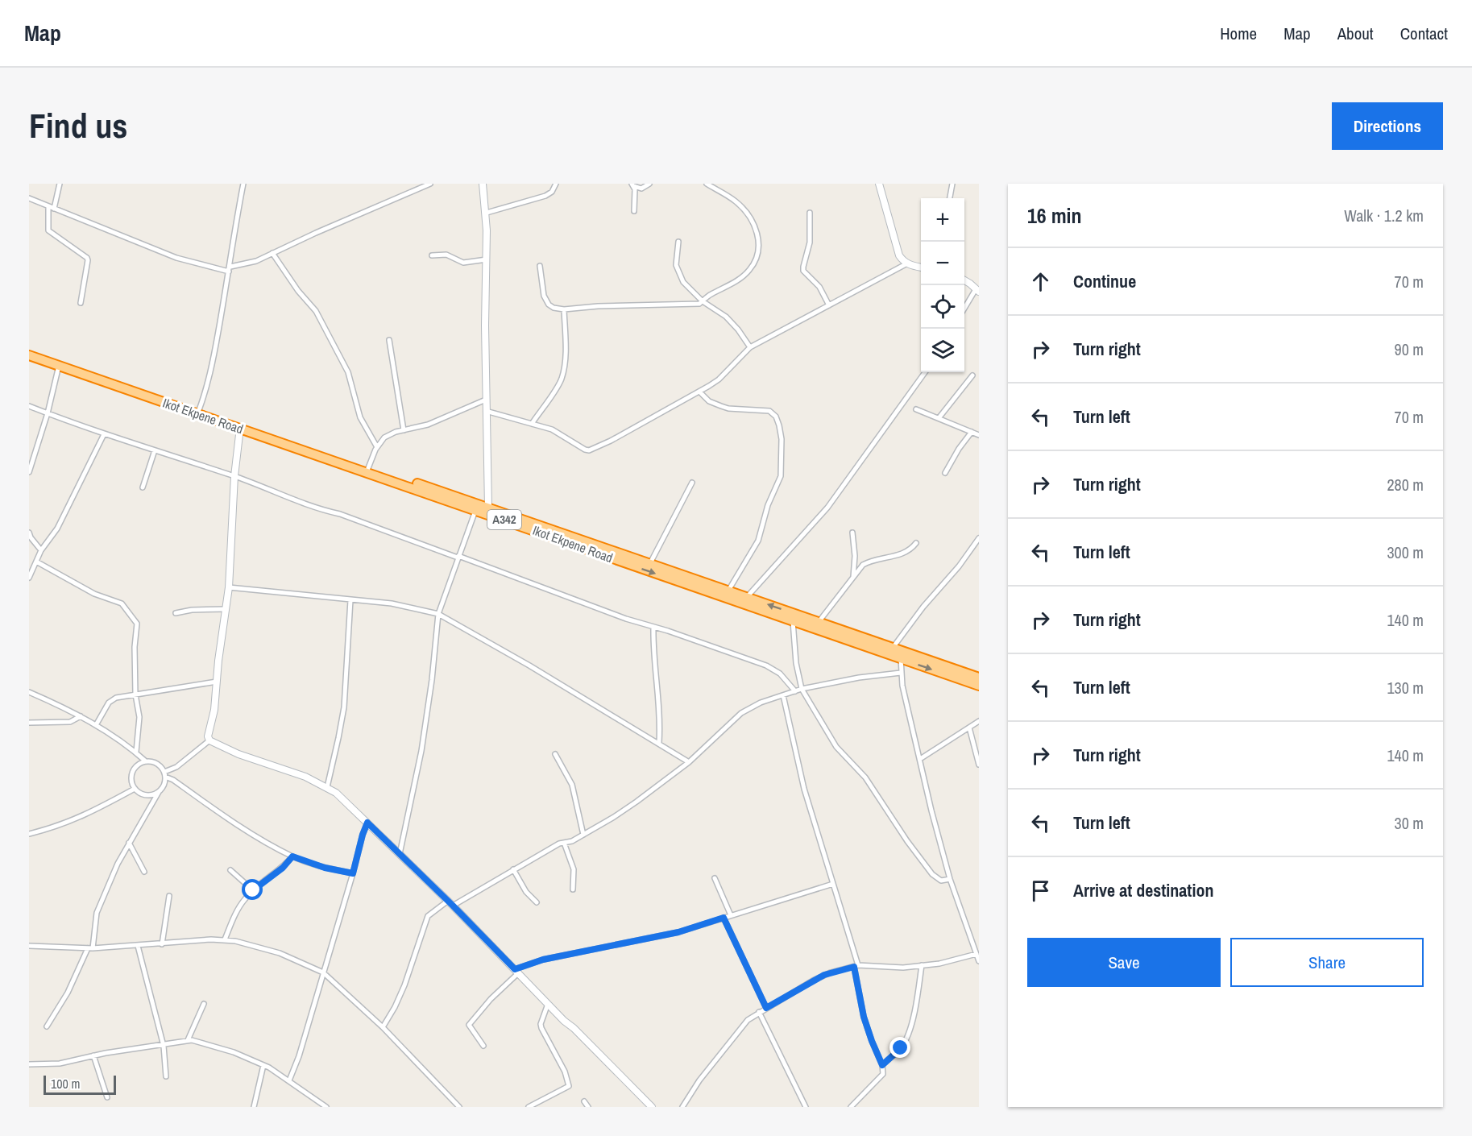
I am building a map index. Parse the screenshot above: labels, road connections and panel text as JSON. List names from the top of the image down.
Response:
{
  "streets": {
    "highway": ["Ikot Ekpene Road", "A342"]
  },
  "scale_bar": "100 m",
  "page": {
    "header": "Map",
    "nav": [
      "Home",
      "Map",
      "About",
      "Contact"
    ],
    "buttons": [
      "Directions",
      ["Save", "Share"]
    ],
    "title": "Find us",
    "heading": ["16 min", "Walk · 1.2 km"],
    "map_buttons": ["+", "−"],
    "list": [
      ["Continue", "70 m"],
      ["Turn right", "90 m"],
      ["Turn left", "70 m"],
      ["Turn right", "280 m"],
      ["Turn left", "300 m"],
      ["Turn right", "140 m"],
      ["Turn left", "130 m"],
      ["Turn right", "140 m"],
      ["Turn left", "30 m"],
      "Arrive at destination"
    ],
    "scale": "100 m"
  }
}
